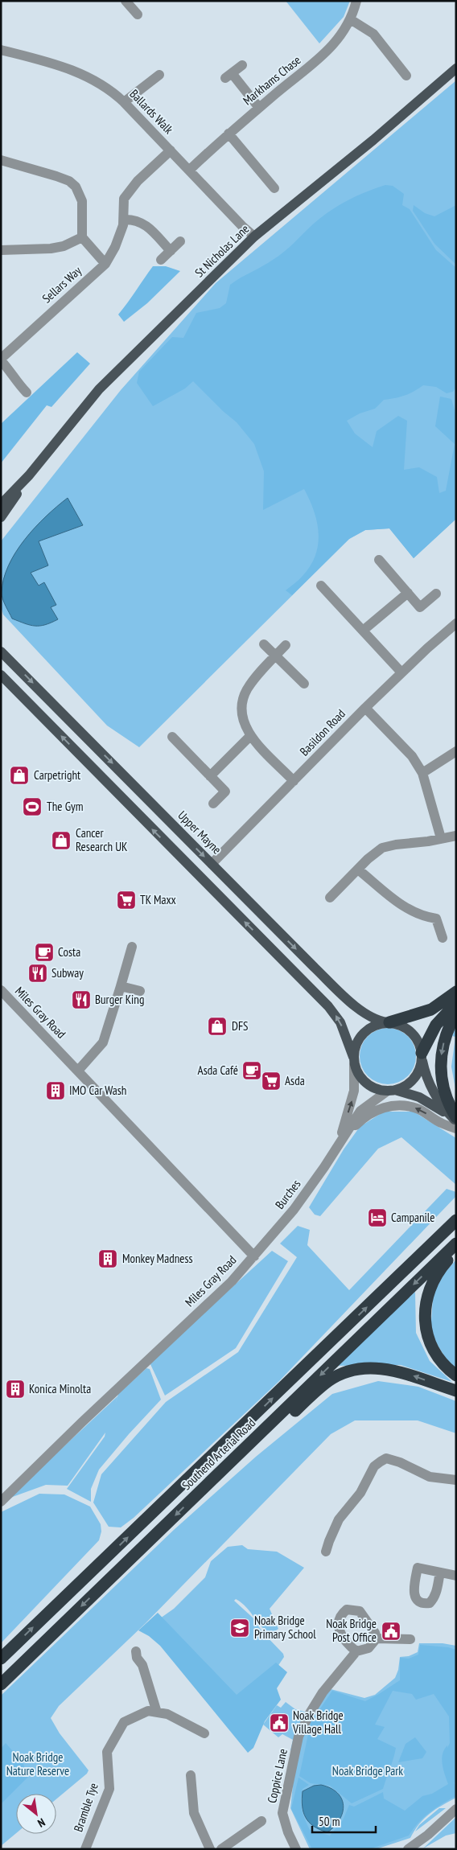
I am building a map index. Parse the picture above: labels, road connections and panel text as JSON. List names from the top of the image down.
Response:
{
  "streets": {
    "highway": ["Southend Arterial Road"],
    "main road": ["St Nicholas Lane", "Upper Mayne"],
    "street": [
      "Markhams Chase",
      "Ballards Walk",
      "Sellars Way",
      "Basildon Road",
      "Miles Gray Road",
      "Burches",
      "Coppice Lane",
      "Bramble Tye"
    ]
  },
  "crossings": [
    ["Markhams Chase", "Ballards Walk"],
    ["Ballards Walk", "St Nicholas Lane"],
    ["Ballards Walk", "Sellars Way"],
    ["Basildon Road", "Upper Mayne"],
    ["Upper Mayne", "Burches"],
    ["Miles Gray Road", "Burches"]
  ],
  "parks": ["Noak Bridge Nature Reserve", "Noak Bridge Park"],
  "places": {
    "shop": ["Carpetright", "Cancer Research UK", "DFS"],
    "sports": ["The Gym"],
    "supermarket": ["TK Maxx", "Asda"],
    "cafe": ["Costa", "Asda Café"],
    "restaurant": ["Subway", "Burger King"],
    "building": ["IMO Car Wash", "Monkey Madness", "Konica Minolta"],
    "hotel": ["Campanile"],
    "school or university": ["Noak Bridge Primary School"],
    "public building": ["Noak Bridge Post Office", "Noak Bridge Village Hall"]
  },
  "scale_bar": "50 m",
  "north": "bottom right"
}
